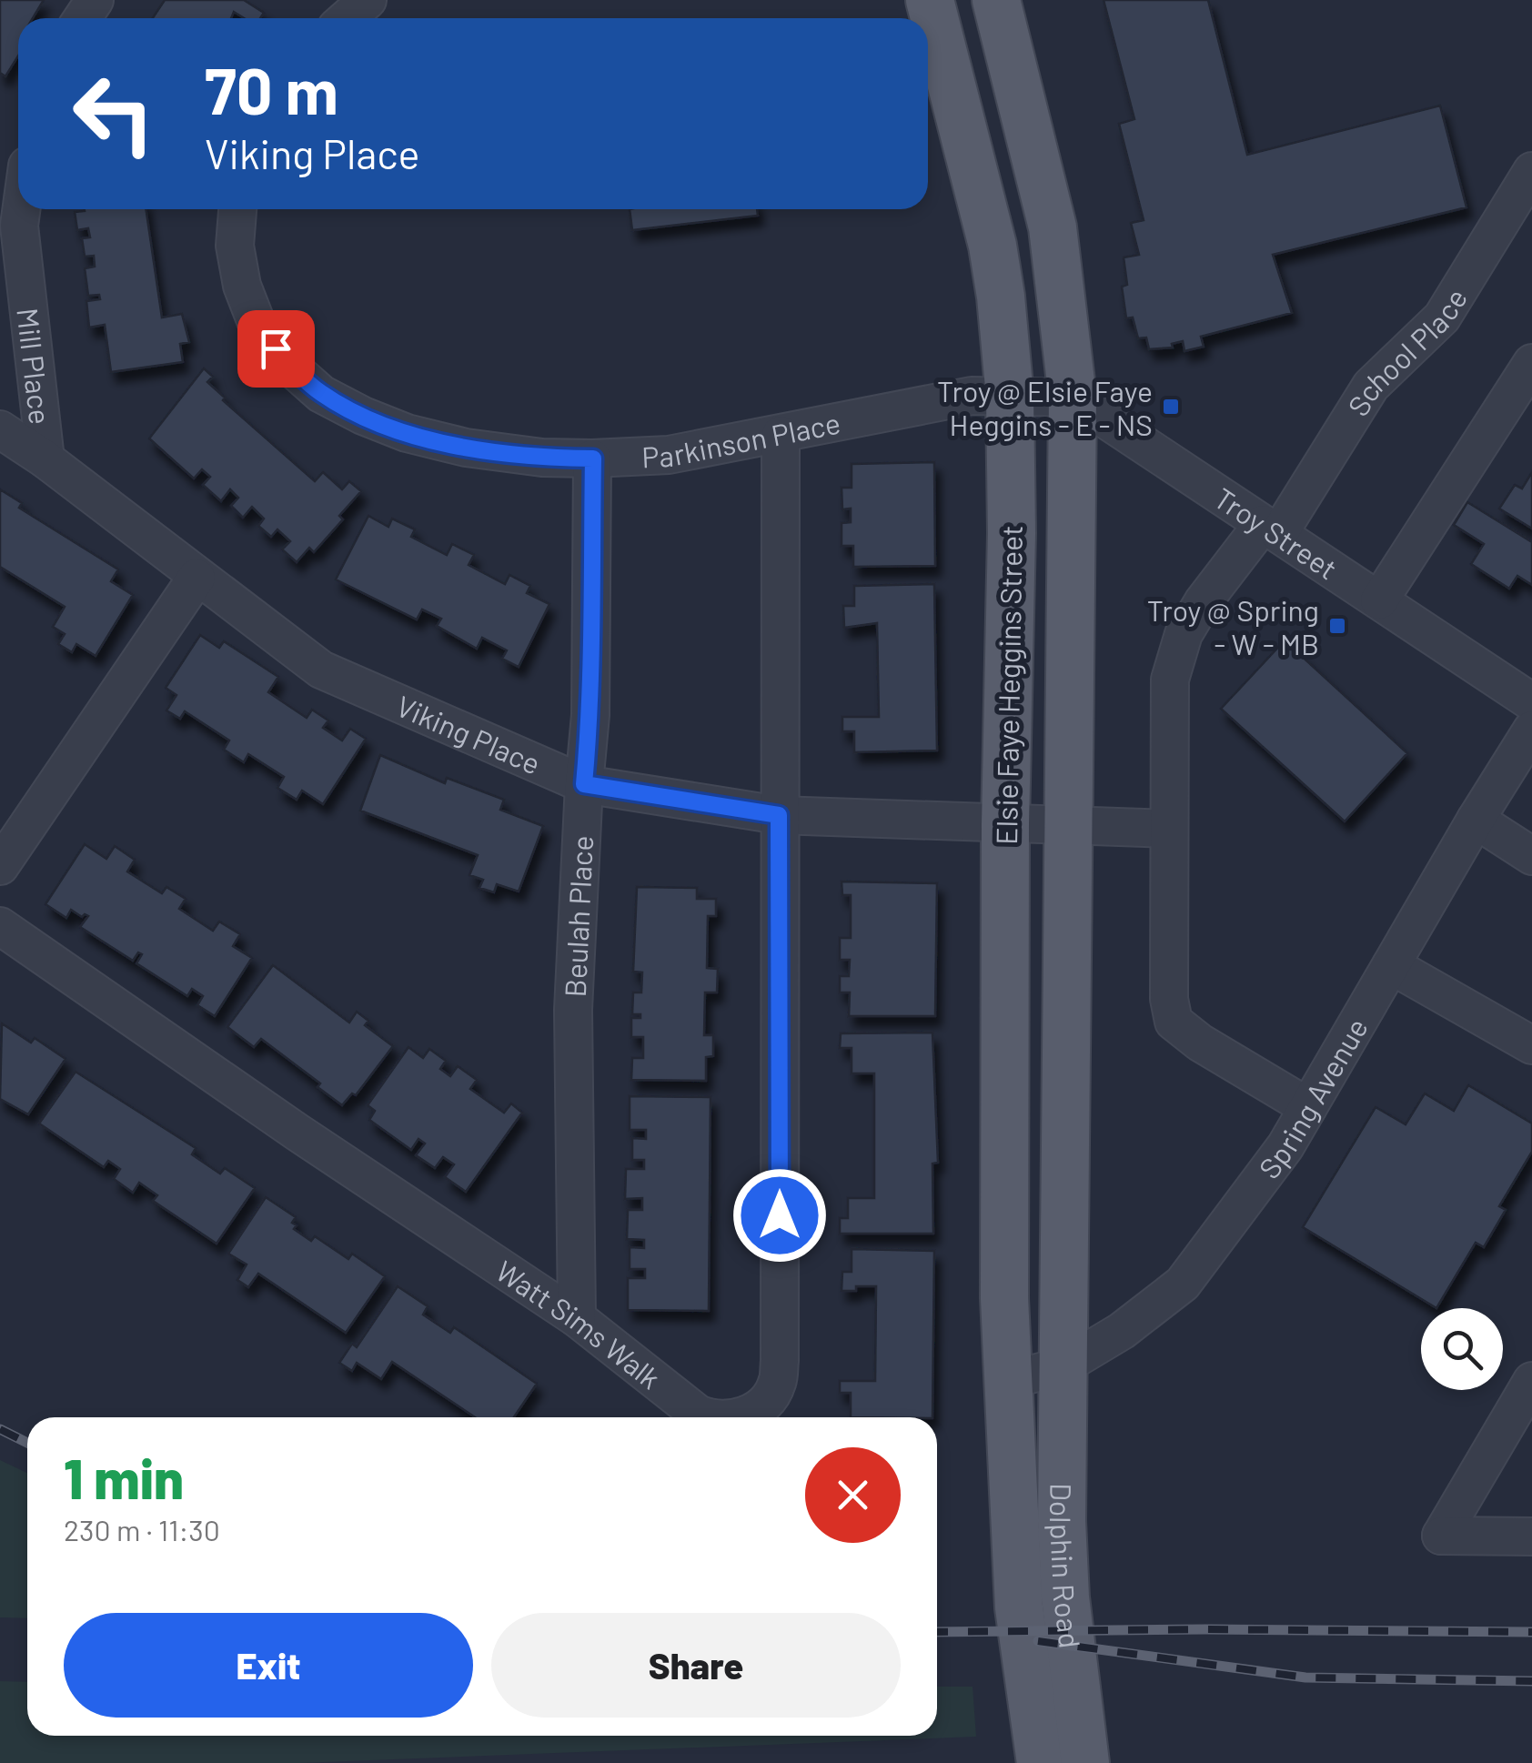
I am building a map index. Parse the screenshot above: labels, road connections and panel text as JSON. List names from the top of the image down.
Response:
{
  "streets": {
    "main road": ["Elsie Faye Heggins Street", "Dolphin Road"],
    "street": [
      "School Place",
      "Mill Place",
      "Parkinson Place",
      "Troy Street",
      "Viking Place",
      "Beulah Place",
      "Spring Avenue",
      "Watt Sims Walk"
    ]
  },
  "crossings": [
    ["School Place", "Troy Street"],
    ["School Place", "Viking Place"],
    ["School Place", "Spring Avenue"],
    ["Mill Place", "Viking Place"],
    ["Parkinson Place", "Elsie Faye Heggins Street"],
    ["Parkinson Place", "Beulah Place"],
    ["Parkinson Place", "Watt Sims Walk"],
    ["Elsie Faye Heggins Street", "Viking Place"],
    ["Elsie Faye Heggins Street", "Spring Avenue"],
    ["Elsie Faye Heggins Street", "Dolphin Road"],
    ["Viking Place", "Beulah Place"],
    ["Viking Place", "Watt Sims Walk"],
    ["Beulah Place", "Watt Sims Walk"],
    ["Spring Avenue", "Dolphin Road"]
  ],
  "places": {
    "transit": ["Troy @ Elsie Faye Heggins - E - NS", "Troy @ Spring - W - MB"]
  },
  "page": {
    "turn": ["70 m", "Viking Place"],
    "heading": ["1 min", "230 m · 11:30"],
    "buttons": ["Exit", "Share"]
  }
}
